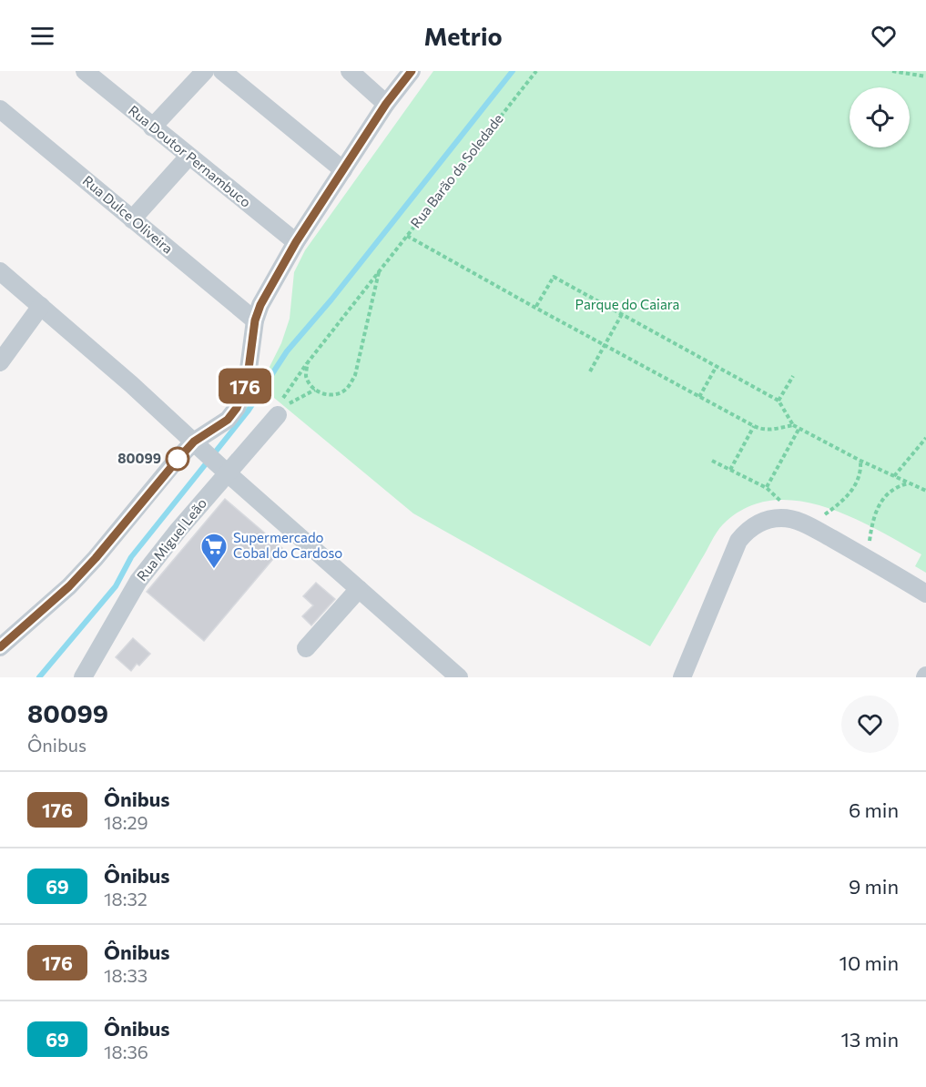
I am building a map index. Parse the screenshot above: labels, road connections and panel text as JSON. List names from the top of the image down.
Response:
{
  "streets": {
    "street": ["Rua Doutor Pernambuco", "Rua Dulce Oliveira", "Rua Miguel Leão"],
    "path": ["Rua Barão da Soledade"]
  },
  "parks": ["Parque do Caiara"],
  "places": {
    "other": ["80099"],
    "supermarket": ["Supermercado Cobal do Cardoso"]
  },
  "lines": ["bus line 176"],
  "page": {
    "header": "Metrio",
    "on_map": "176",
    "heading": ["80099", "Ônibus"],
    "list": [
      {
        "mark": "176",
        "name": "Ônibus",
        "note": "18:29",
        "value": "6 min"
      },
      {
        "mark": "69",
        "name": "Ônibus",
        "note": "18:32",
        "value": "9 min"
      },
      {
        "mark": "176",
        "name": "Ônibus",
        "note": "18:33",
        "value": "10 min"
      },
      {
        "mark": "69",
        "name": "Ônibus",
        "note": "18:36",
        "value": "13 min"
      }
    ]
  }
}
